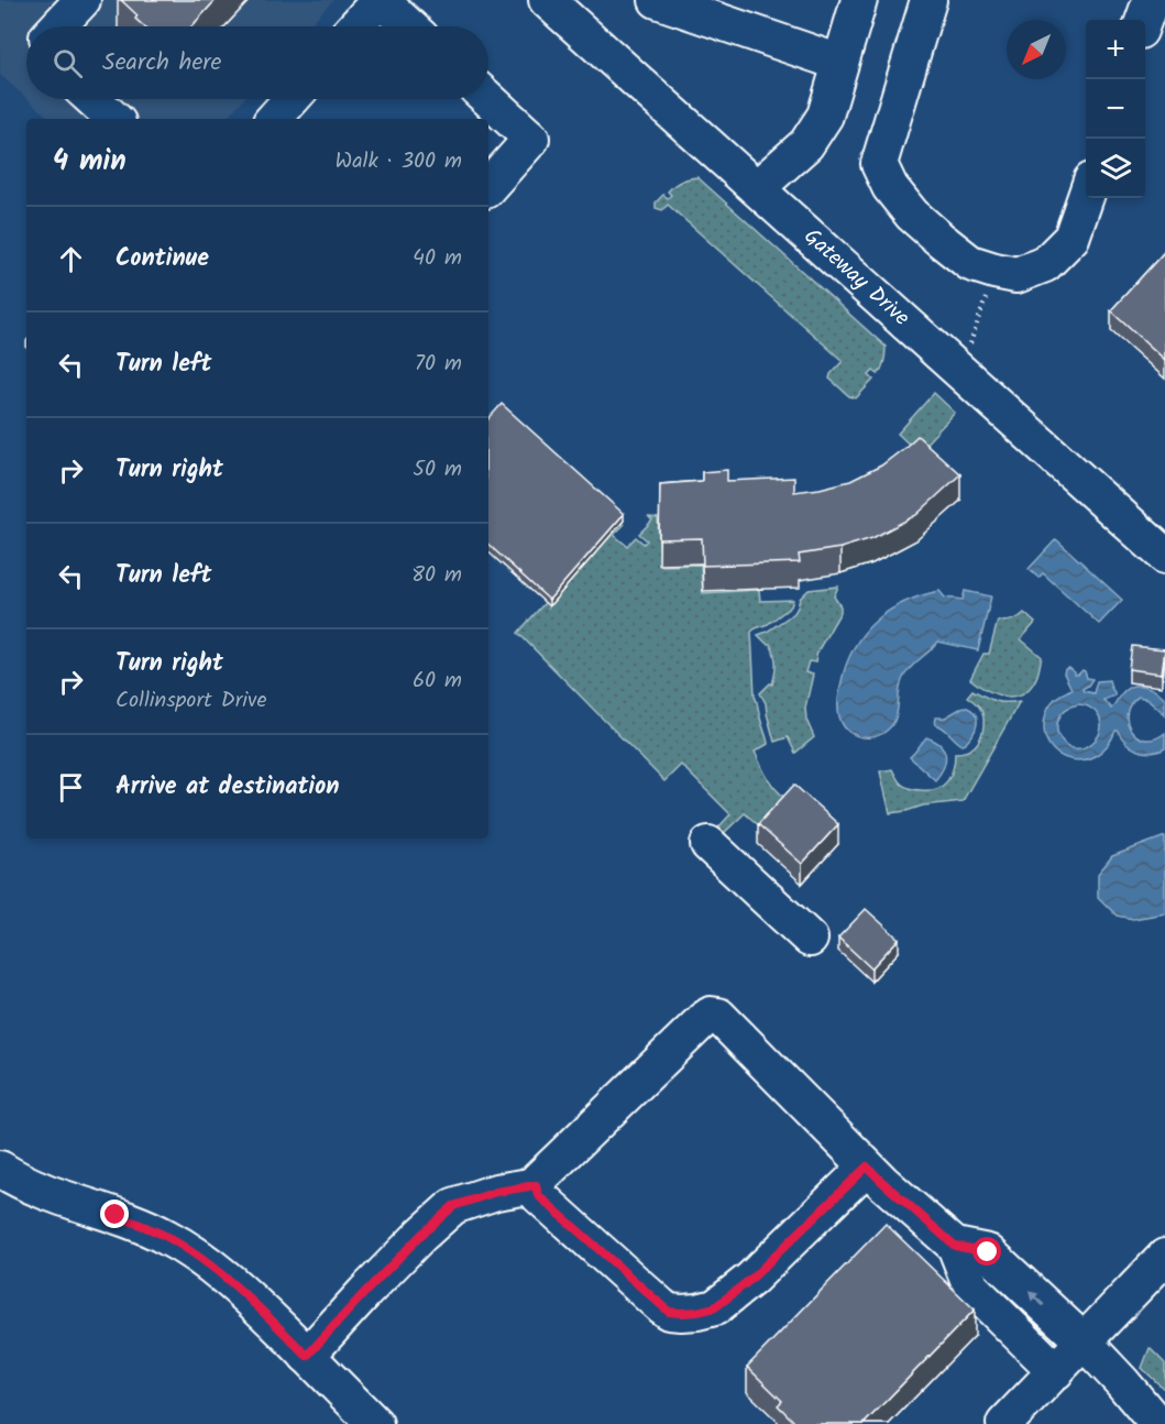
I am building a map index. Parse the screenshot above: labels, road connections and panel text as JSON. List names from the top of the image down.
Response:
{
  "streets": {
    "street": ["Gateway Drive"]
  },
  "north": "bottom left",
  "page": {
    "map_buttons": ["+", "−"],
    "search": "Search here",
    "heading": ["4 min", "Walk · 300 m"],
    "list": [
      ["Continue", "40 m"],
      ["Turn left", "70 m"],
      ["Turn right", "50 m"],
      ["Turn left", "80 m"],
      ["Turn right", "Collinsport Drive", "60 m"],
      "Arrive at destination"
    ]
  }
}
